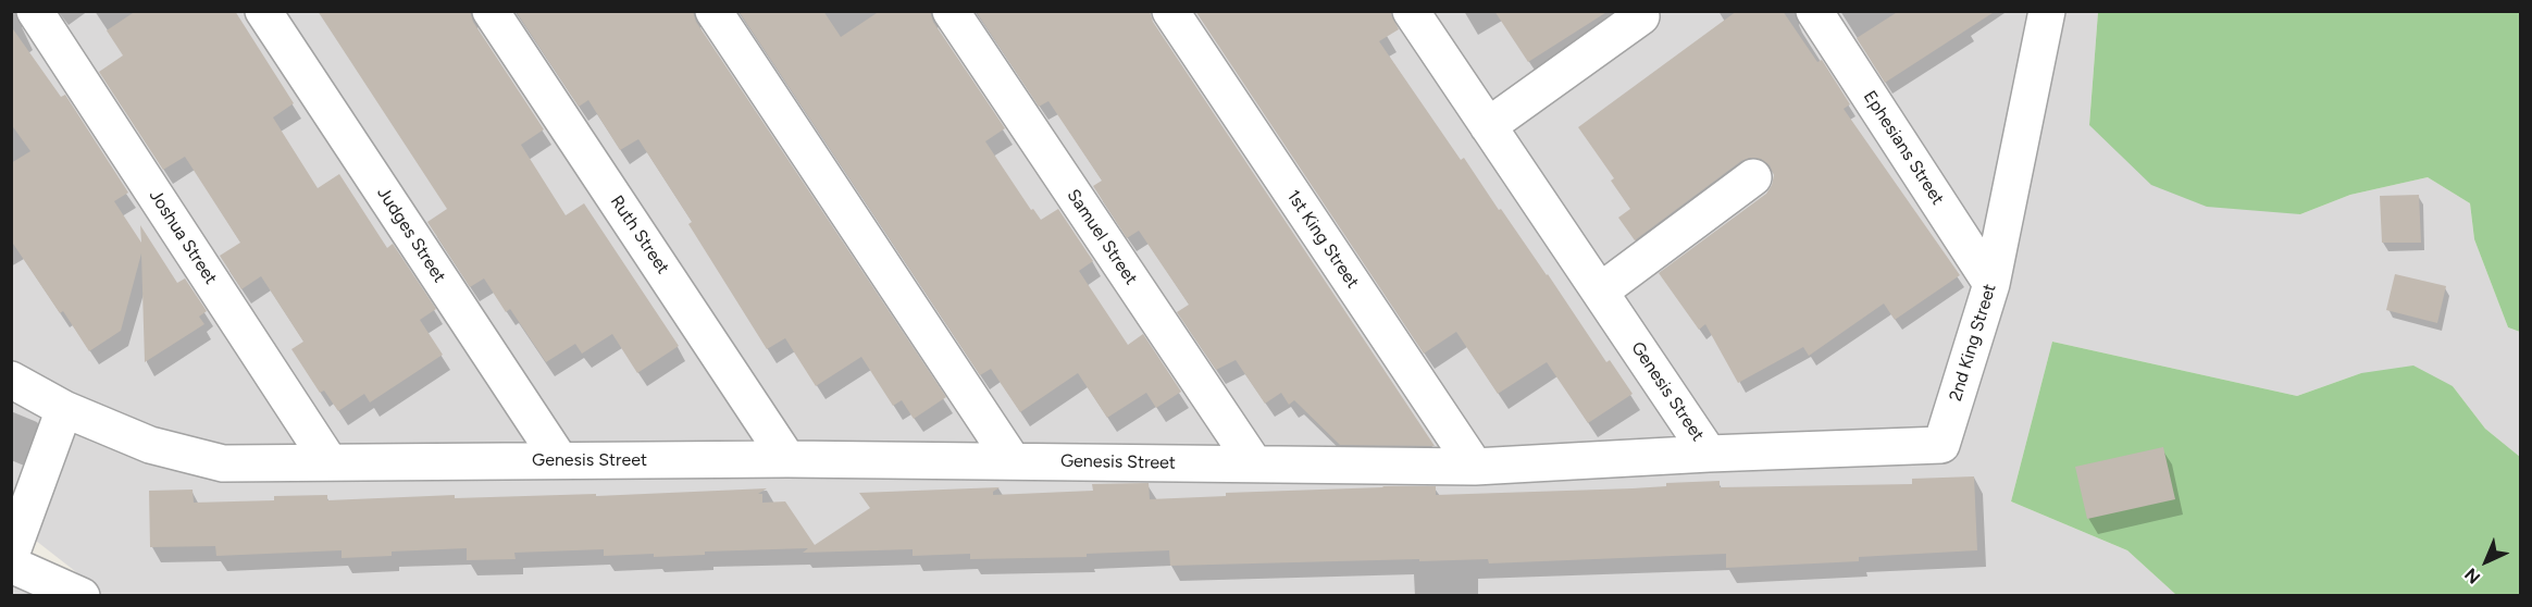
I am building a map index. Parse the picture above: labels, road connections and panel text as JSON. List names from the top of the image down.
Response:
{
  "streets": {
    "street": [
      "Ephesians Street",
      "Judges Street",
      "Ruth Street",
      "Joshua Street",
      "Samuel Street",
      "1st King Street",
      "2nd King Street",
      "Genesis Street"
    ]
  },
  "crossings": [
    ["Ephesians Street", "2nd King Street"],
    ["Judges Street", "Genesis Street"],
    ["Ruth Street", "Genesis Street"],
    ["Joshua Street", "Genesis Street"],
    ["Samuel Street", "Genesis Street"],
    ["1st King Street", "Genesis Street"],
    ["2nd King Street", "Genesis Street"]
  ],
  "north": "bottom left"
}
